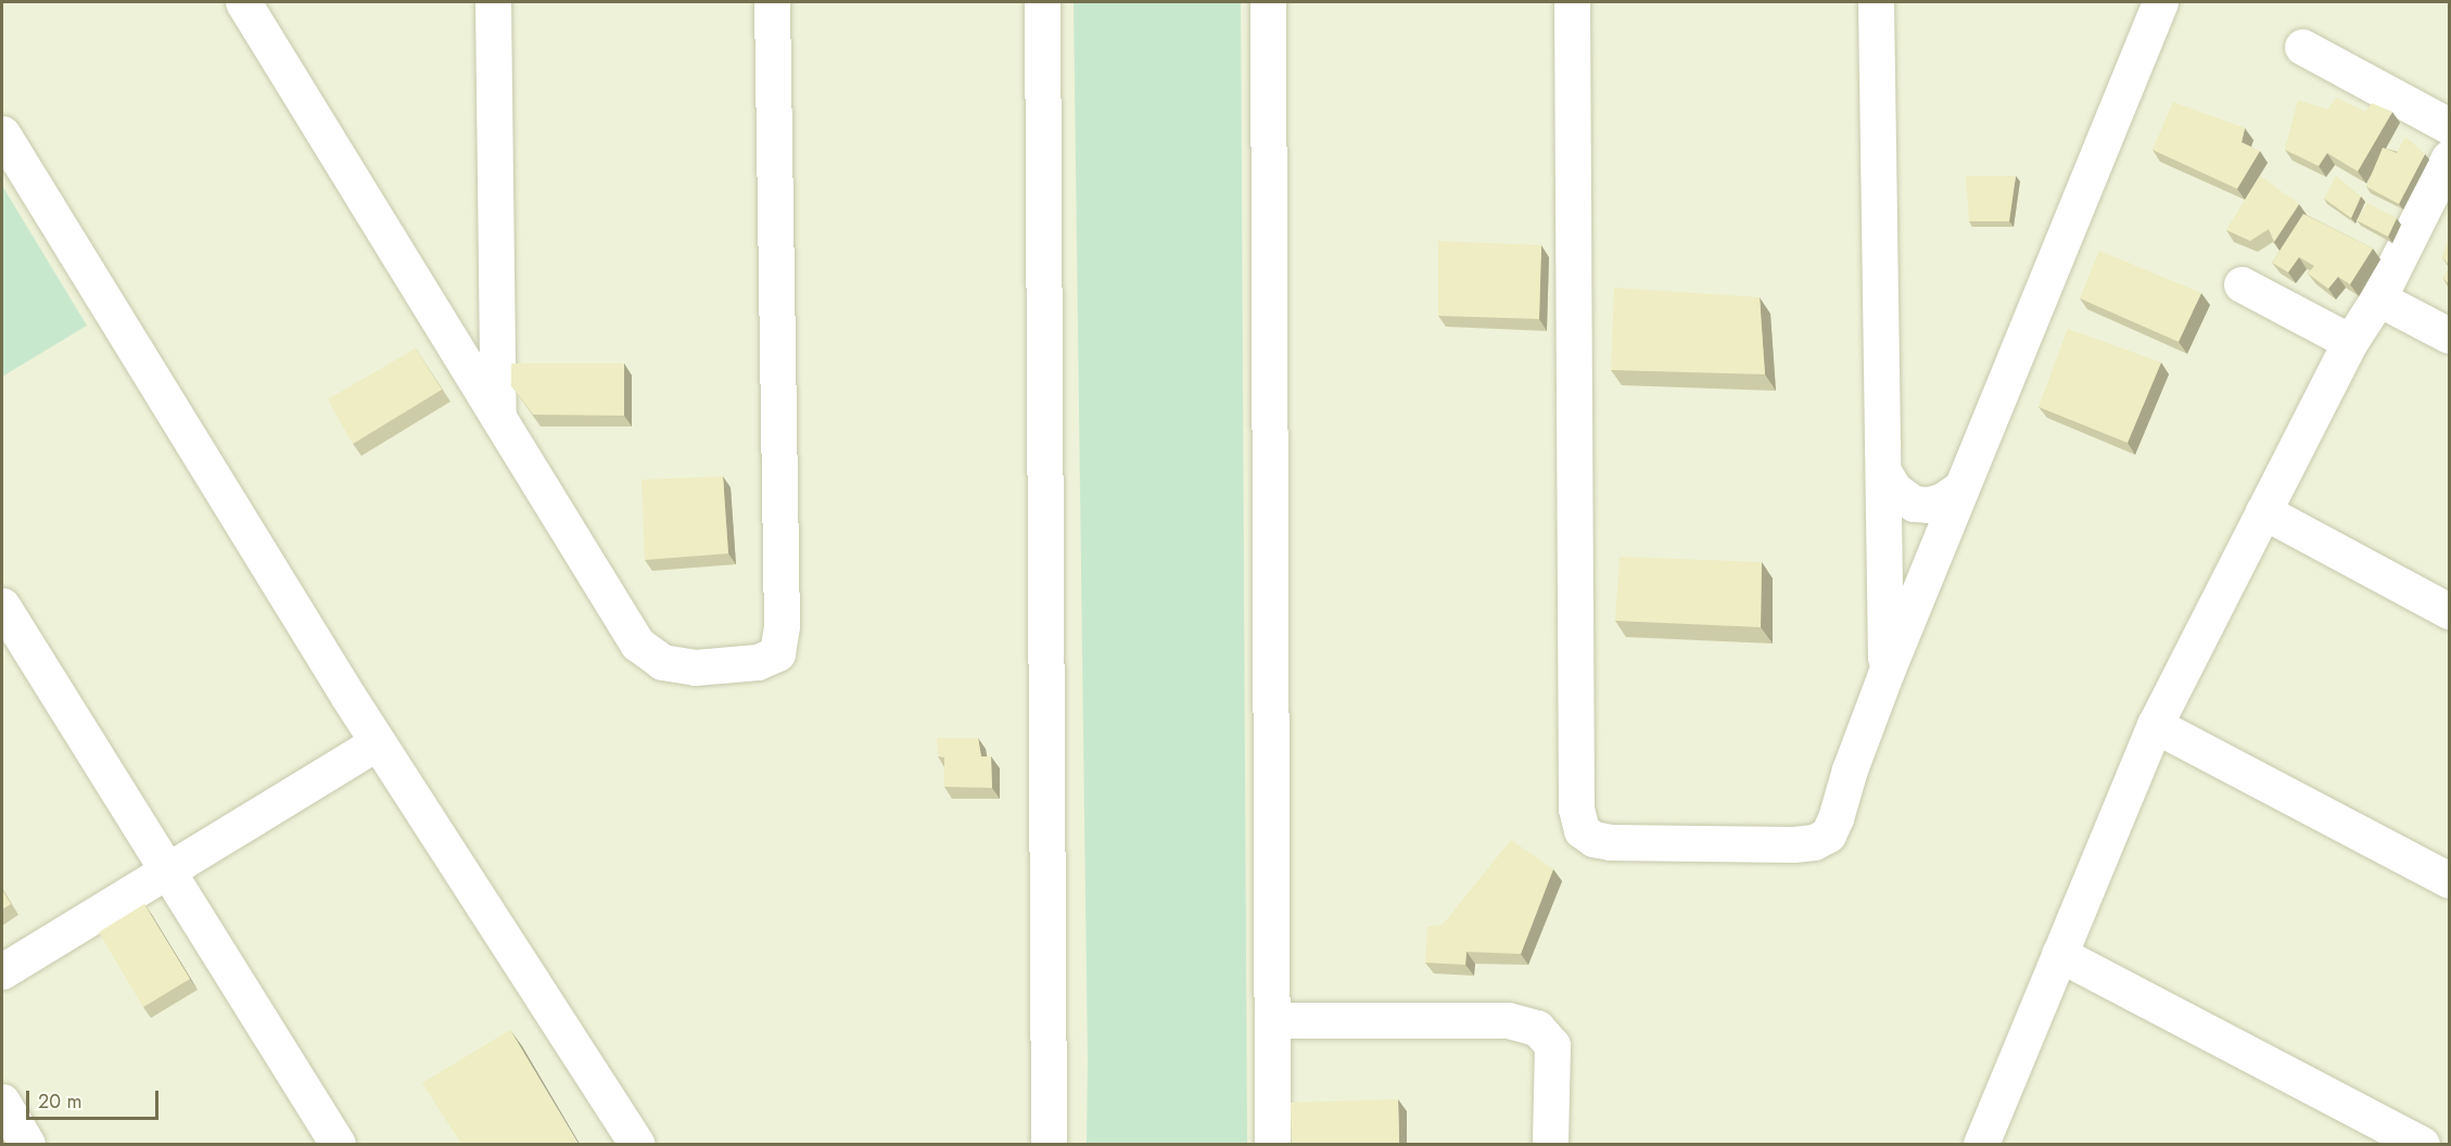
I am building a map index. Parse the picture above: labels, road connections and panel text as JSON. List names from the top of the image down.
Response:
{
  "scale_bar": "20 m"
}
